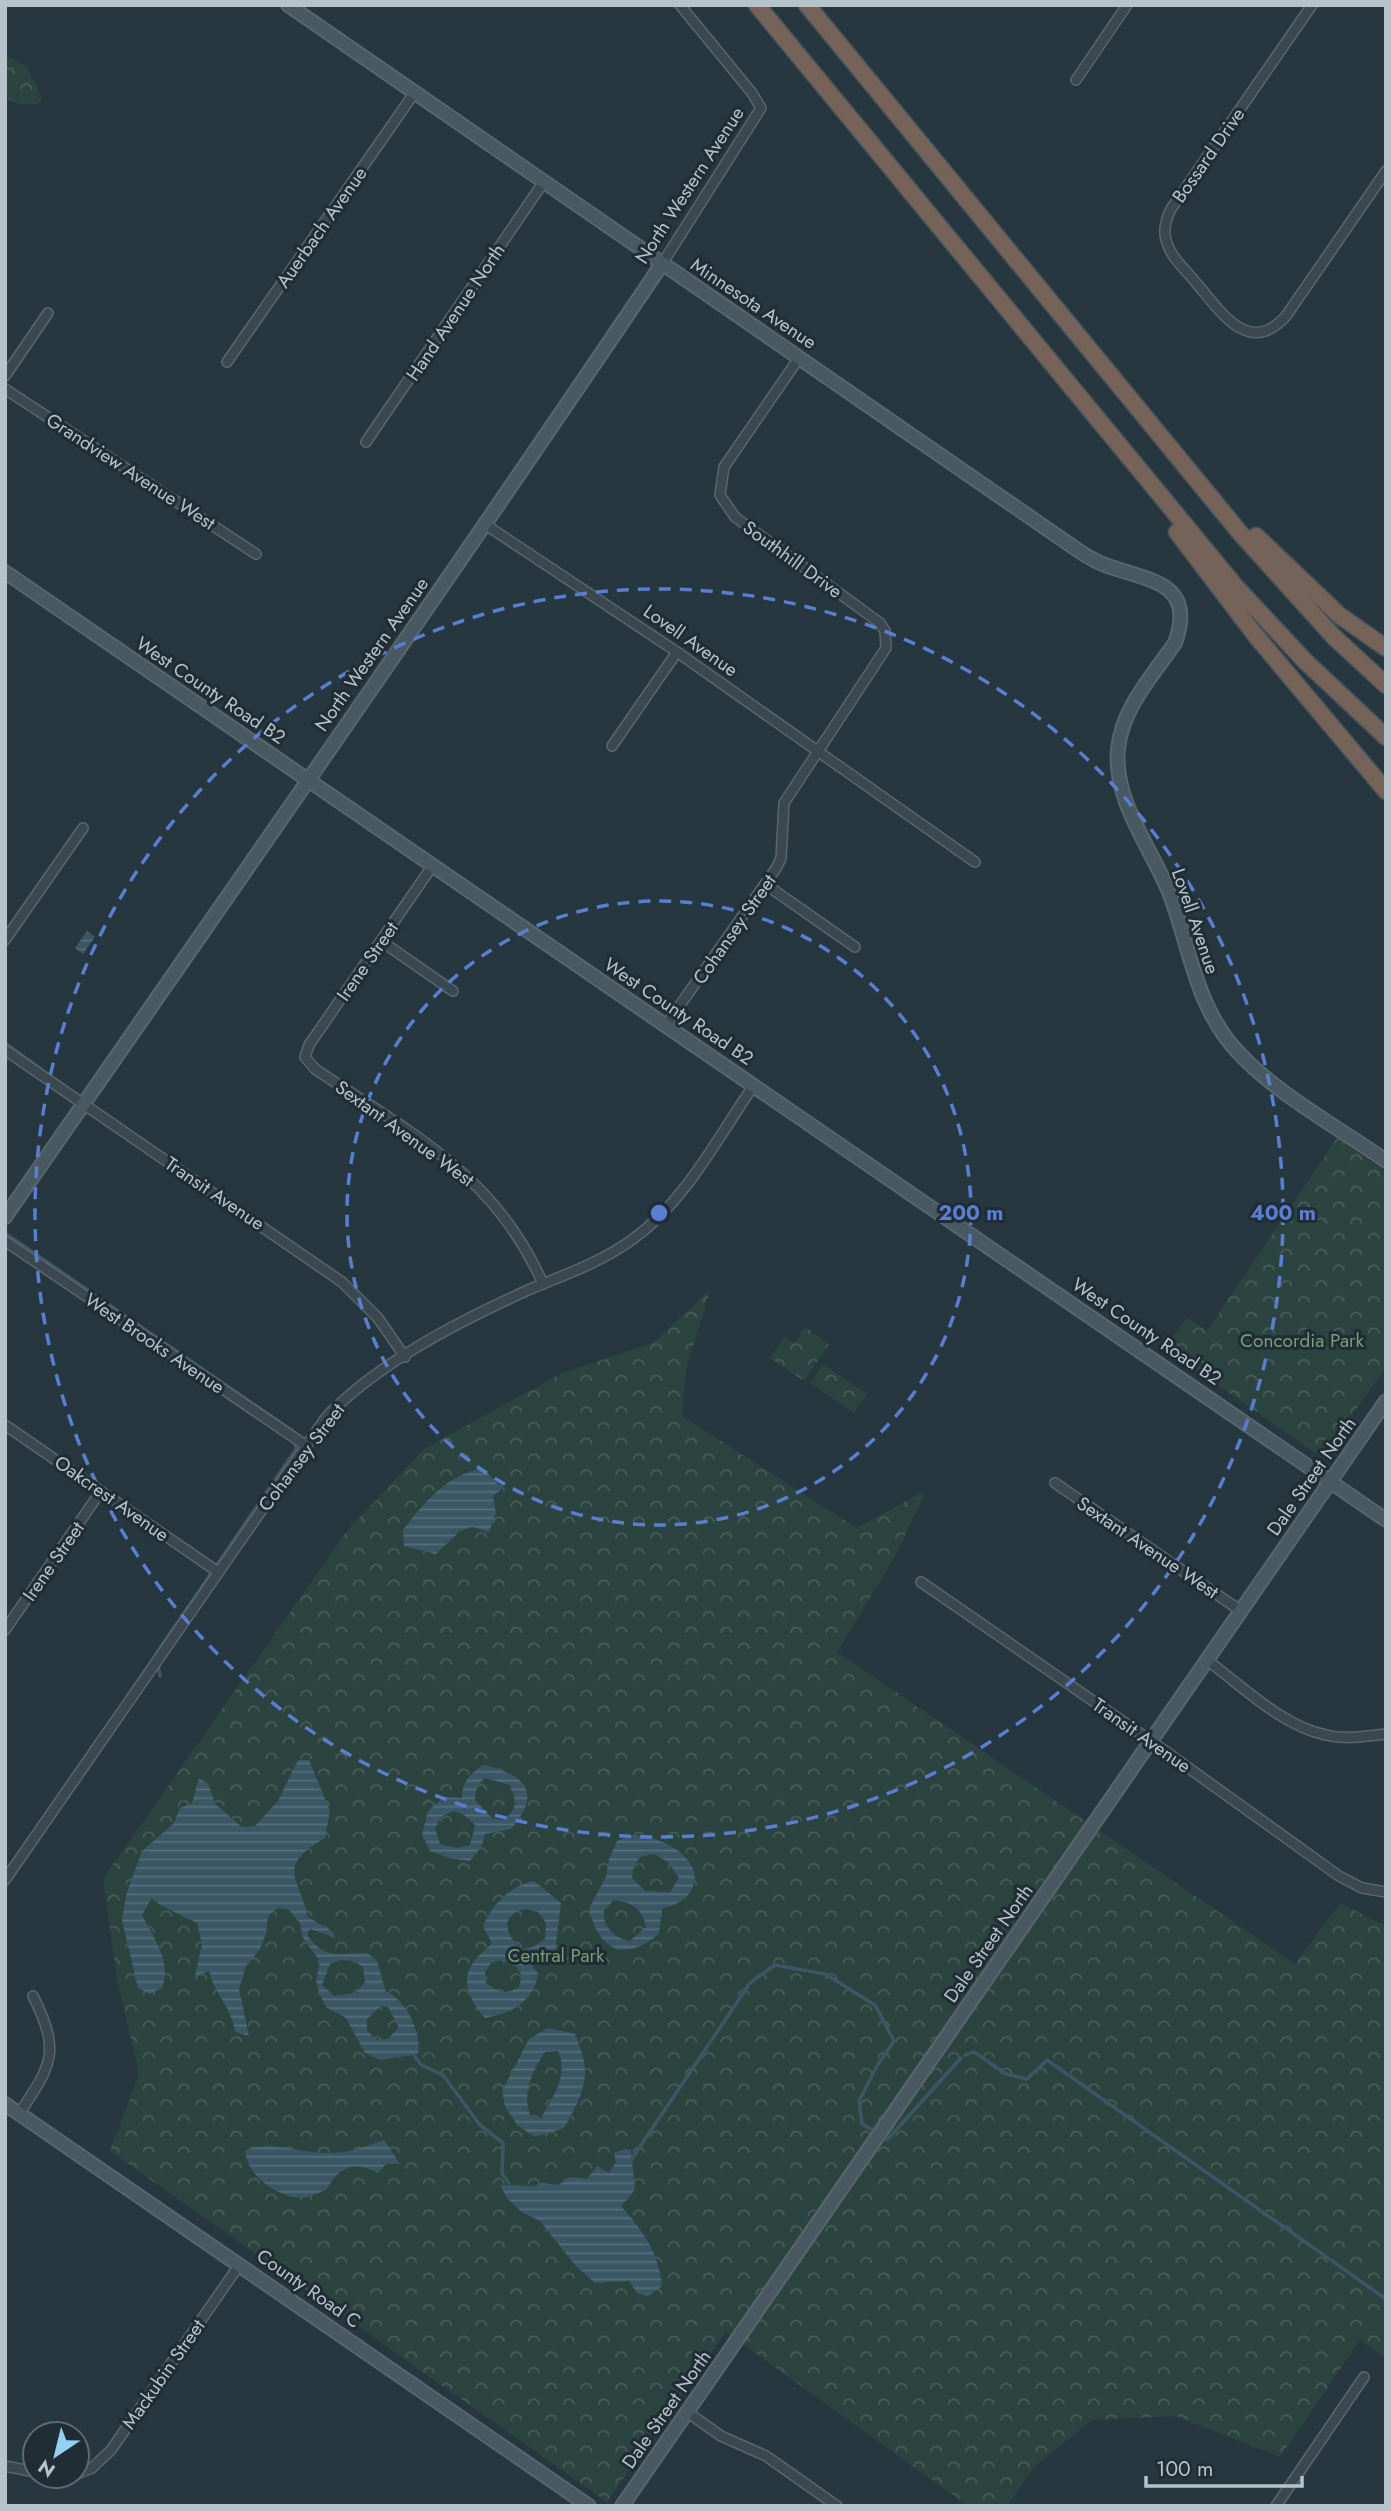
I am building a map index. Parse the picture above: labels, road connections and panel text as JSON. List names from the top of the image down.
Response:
{
  "streets": {
    "street": [
      "Bossard Drive",
      "North Western Avenue",
      "Auerbach Avenue",
      "Minnesota Avenue",
      "Hand Avenue North",
      "Grandview Avenue West",
      "Southhill Drive",
      "Lovell Avenue",
      "West County Road B2",
      "Cohansey Street",
      "Irene Street",
      "Sextant Avenue West",
      "Transit Avenue",
      "West Brooks Avenue",
      "Dale Street North",
      "Oakcrest Avenue",
      "County Road C",
      "Mackubin Street"
    ]
  },
  "crossings": [
    ["North Western Avenue", "Minnesota Avenue"],
    ["North Western Avenue", "Lovell Avenue"],
    ["North Western Avenue", "West County Road B2"],
    ["North Western Avenue", "Transit Avenue"],
    ["Auerbach Avenue", "Minnesota Avenue"],
    ["Minnesota Avenue", "Hand Avenue North"],
    ["Minnesota Avenue", "Southhill Drive"],
    ["Minnesota Avenue", "Lovell Avenue"],
    ["Southhill Drive", "Lovell Avenue"],
    ["Southhill Drive", "Cohansey Street"],
    ["Lovell Avenue", "Cohansey Street"],
    ["West County Road B2", "Cohansey Street"],
    ["West County Road B2", "Irene Street"],
    ["West County Road B2", "Dale Street North"],
    ["Cohansey Street", "Sextant Avenue West"],
    ["Cohansey Street", "Transit Avenue"],
    ["Cohansey Street", "West Brooks Avenue"],
    ["Cohansey Street", "Oakcrest Avenue"],
    ["Irene Street", "Sextant Avenue West"],
    ["Irene Street", "Oakcrest Avenue"],
    ["Sextant Avenue West", "Dale Street North"],
    ["Transit Avenue", "Dale Street North"],
    ["County Road C", "Mackubin Street"]
  ],
  "parks": ["Concordia Park", "Central Park"],
  "scale_bar": "100 m",
  "north": "bottom left",
  "rings": ["200 m", "400 m"]
}
